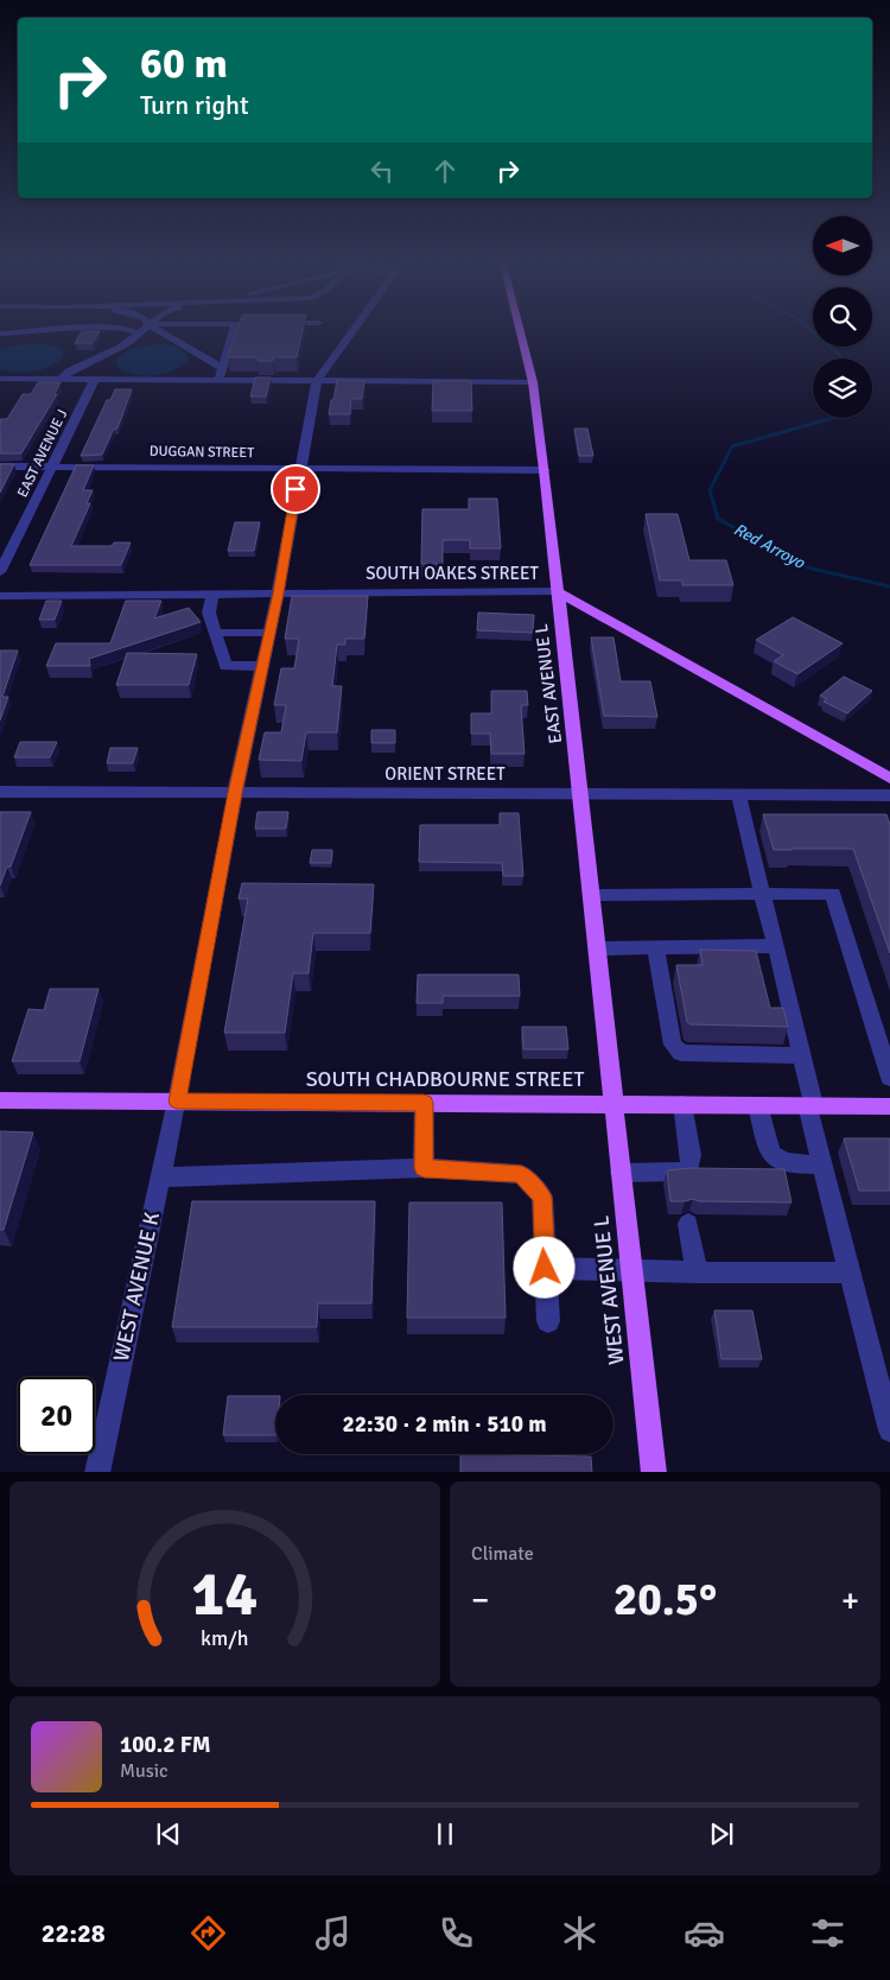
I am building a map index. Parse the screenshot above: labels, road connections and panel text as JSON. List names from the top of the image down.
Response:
{
  "streets": {
    "main road": [
      "SOUTH OAKES STREET",
      "EAST AVENUE L",
      "SOUTH CHADBOURNE STREET",
      "WEST AVENUE L"
    ],
    "street": [
      "DUGGAN STREET",
      "EAST AVENUE J",
      "ORIENT STREET",
      "WEST AVENUE K"
    ]
  },
  "crossings": [
    ["DUGGAN STREET", "EAST AVENUE J"],
    ["DUGGAN STREET", "EAST AVENUE L"],
    ["DUGGAN STREET", "WEST AVENUE K"],
    ["SOUTH OAKES STREET", "EAST AVENUE L"],
    ["SOUTH OAKES STREET", "ORIENT STREET"],
    ["SOUTH OAKES STREET", "WEST AVENUE K"],
    ["EAST AVENUE L", "ORIENT STREET"],
    ["EAST AVENUE L", "SOUTH CHADBOURNE STREET"],
    ["EAST AVENUE L", "WEST AVENUE L"],
    ["ORIENT STREET", "WEST AVENUE K"],
    ["SOUTH CHADBOURNE STREET", "WEST AVENUE K"],
    ["SOUTH CHADBOURNE STREET", "WEST AVENUE L"]
  ],
  "water": ["Red Arroyo"],
  "north": "left",
  "page": {
    "turn": ["60 m", "Turn right"],
    "limit": "20",
    "trip": "22:30 · 2 min · 510 m",
    "tile": "Climate",
    "heat": ["−", "20.5°", "+"],
    "song": ["100.2 FM", "Music"],
    "tabs": "22:28",
    "gauge": ["14", "km/h"]
  }
}
